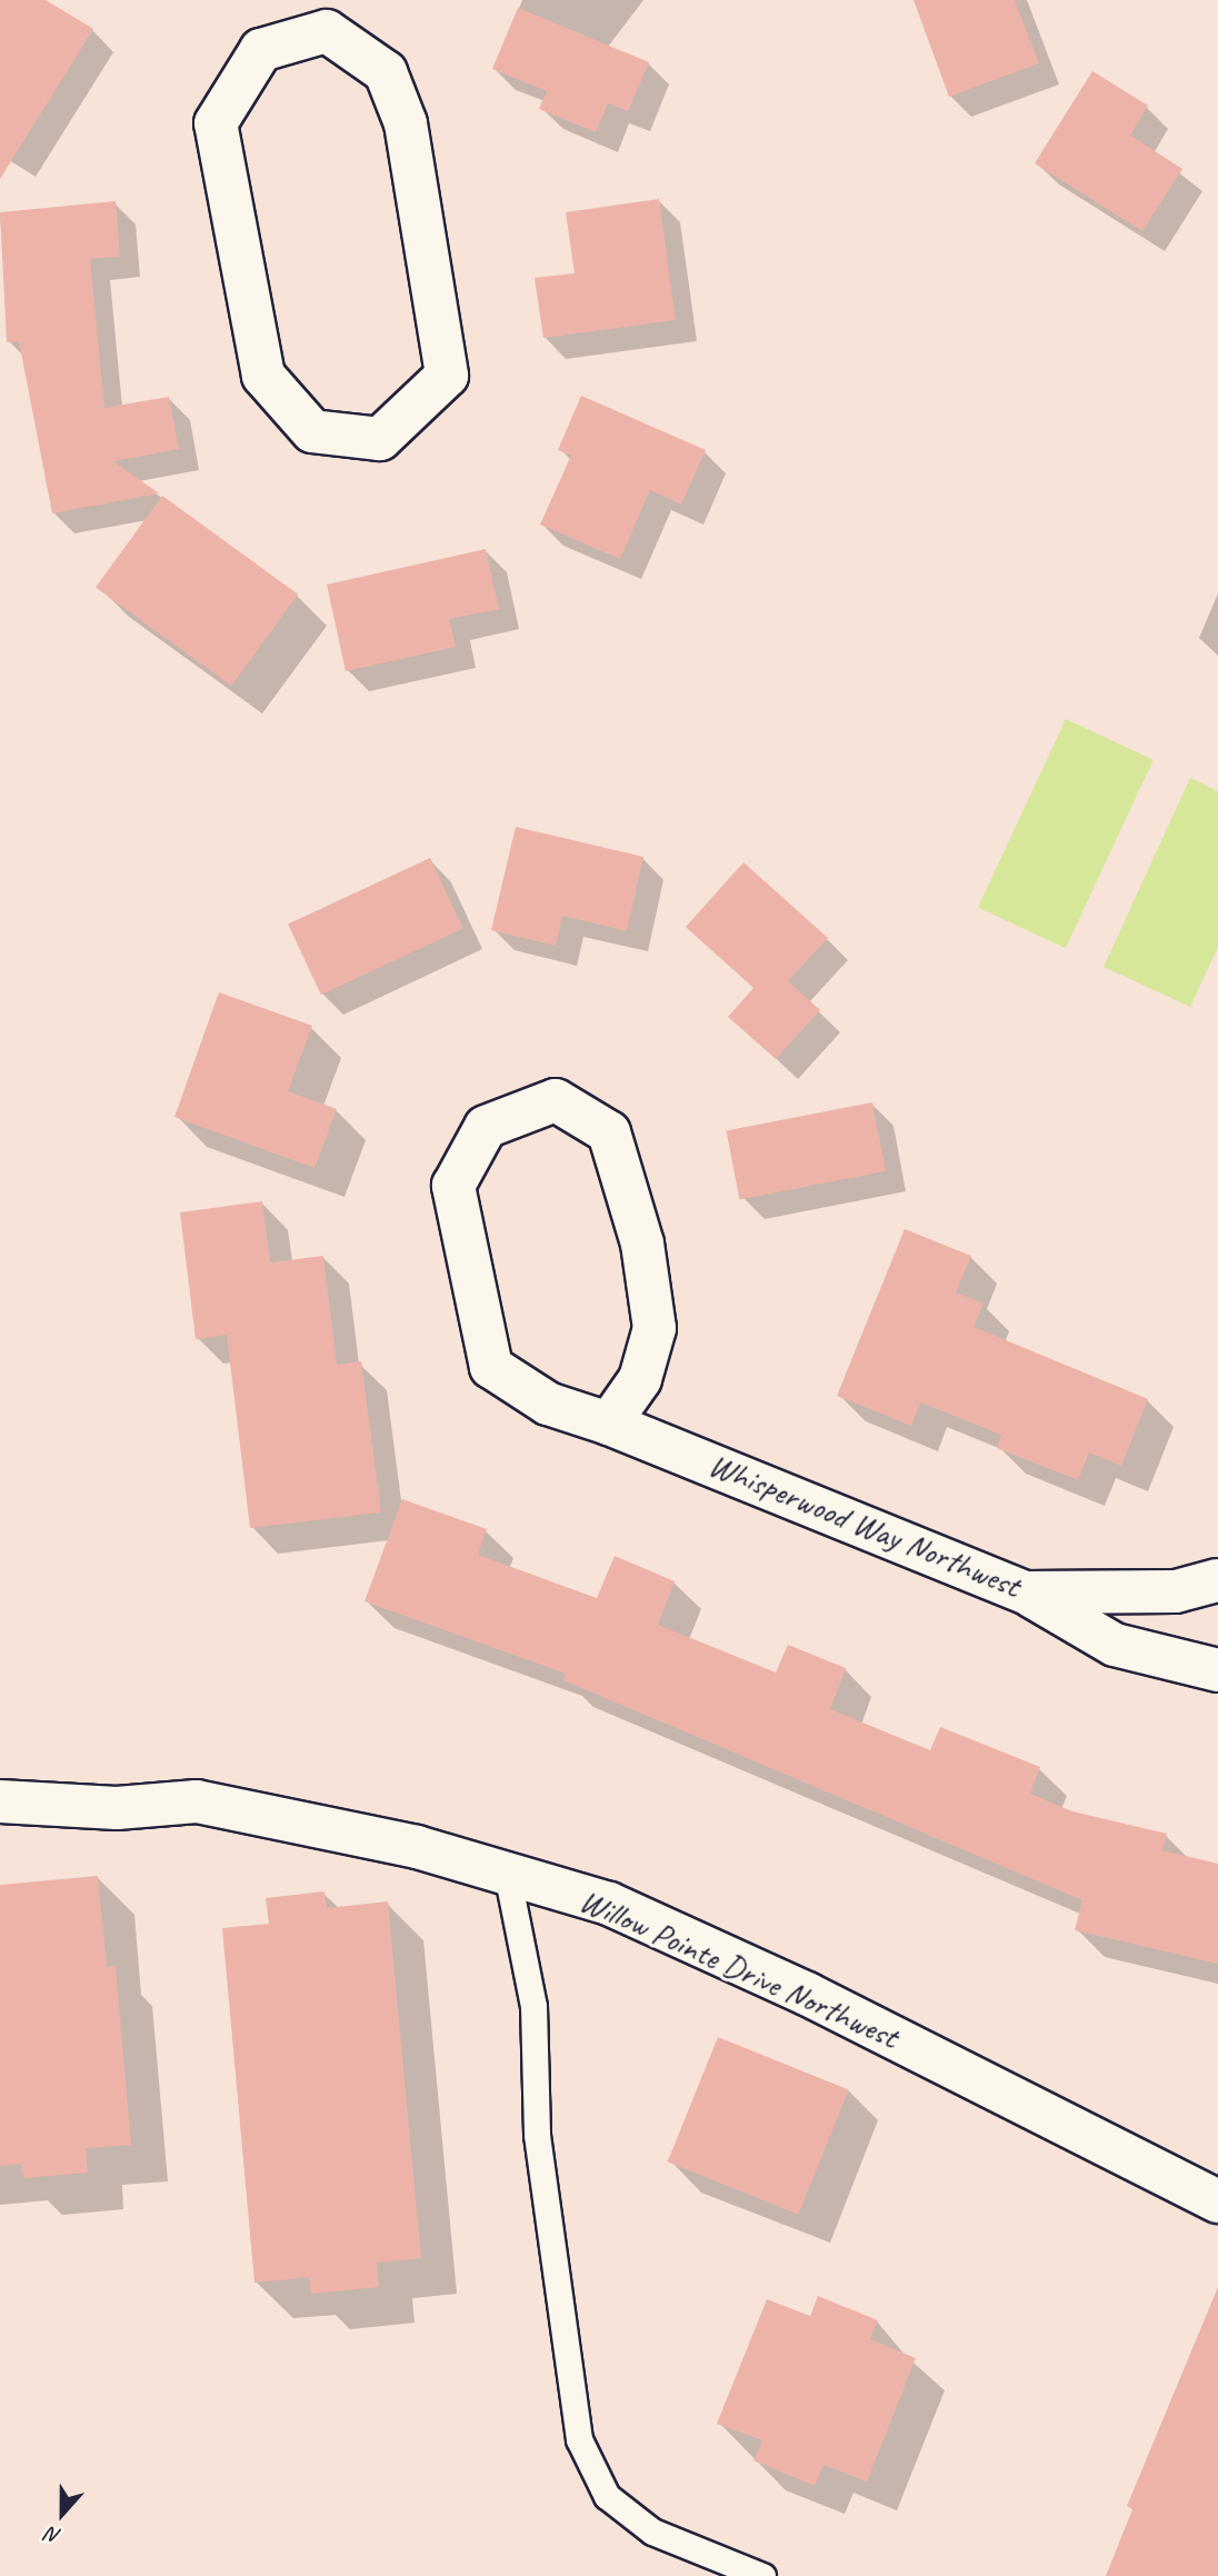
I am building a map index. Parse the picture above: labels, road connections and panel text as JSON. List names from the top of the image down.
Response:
{
  "streets": {
    "street": ["Whisperwood Way Northwest", "Willow Pointe Drive Northwest"]
  },
  "north": "bottom"
}
